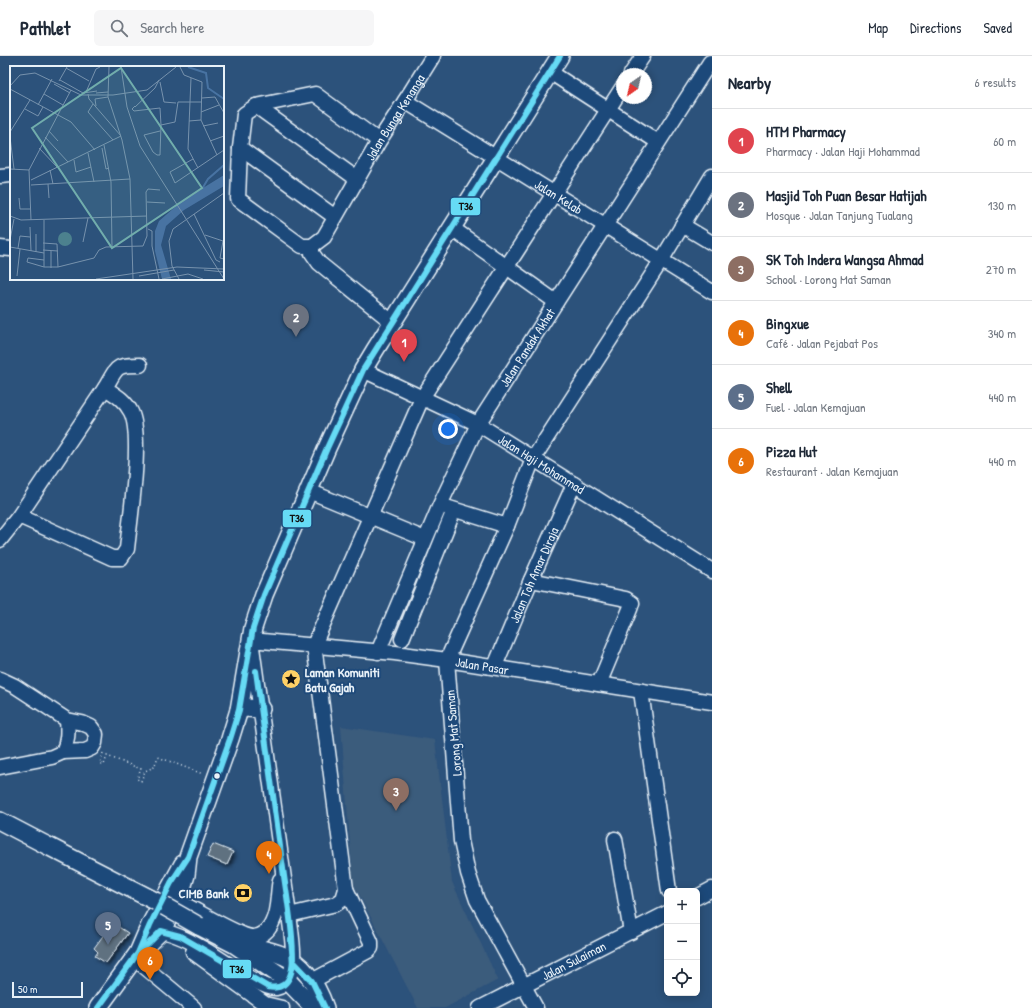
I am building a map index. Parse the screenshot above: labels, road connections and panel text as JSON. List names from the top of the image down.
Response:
{
  "streets": {
    "street": [
      "Jalan Bunga Kenanga",
      "Jalan Kelab",
      "Jalan Pandak Akhat",
      "Jalan Haji Mohammad",
      "Jalan Toh Amar Diraja",
      "Jalan Pasar",
      "Lorong Mat Saman",
      "Jalan Sulaiman"
    ]
  },
  "crossings": [
    ["Jalan Bunga Kenanga", "Jalan Kelab"],
    ["Jalan Kelab", "Jalan Pandak Akhat"],
    ["Jalan Kelab", "Lorong Mat Saman"],
    ["Jalan Pandak Akhat", "Jalan Haji Mohammad"],
    ["Jalan Pandak Akhat", "Jalan Pasar"],
    ["Jalan Haji Mohammad", "Jalan Toh Amar Diraja"],
    ["Jalan Haji Mohammad", "Lorong Mat Saman"],
    ["Jalan Toh Amar Diraja", "Jalan Pasar"],
    ["Jalan Pasar", "Lorong Mat Saman"],
    ["Lorong Mat Saman", "Jalan Sulaiman"]
  ],
  "places": {
    "place": ["Laman Komuniti Batu Gajah"],
    "bank": ["CIMB Bank"]
  },
  "lines": ["transit line T36"],
  "scale_bar": "50 m",
  "north": "bottom left",
  "page": {
    "header": "Pathlet",
    "search": "Search here",
    "nav": ["Map", "Directions", "Saved"],
    "heading": ["Nearby", "6 results"],
    "list": [
      {
        "mark": "1",
        "name": "HTM Pharmacy",
        "note": "Pharmacy · Jalan Haji Mohammad",
        "value": "60 m"
      },
      {
        "mark": "2",
        "name": "Masjid Toh Puan Besar Hatijah",
        "note": "Mosque · Jalan Tanjung Tualang",
        "value": "130 m"
      },
      {
        "mark": "3",
        "name": "SK Toh Indera Wangsa Ahmad",
        "note": "School · Lorong Mat Saman",
        "value": "270 m"
      },
      {
        "mark": "4",
        "name": "Bingxue",
        "note": "Café · Jalan Pejabat Pos",
        "value": "340 m"
      },
      {
        "mark": "5",
        "name": "Shell",
        "note": "Fuel · Jalan Kemajuan",
        "value": "440 m"
      },
      {
        "mark": "6",
        "name": "Pizza Hut",
        "note": "Restaurant · Jalan Kemajuan",
        "value": "440 m"
      }
    ],
    "pins": [
      "2",
      "1",
      "3",
      "4",
      "5",
      "6"
    ],
    "map_buttons": ["+", "−"],
    "scale": "50 m"
  }
}
